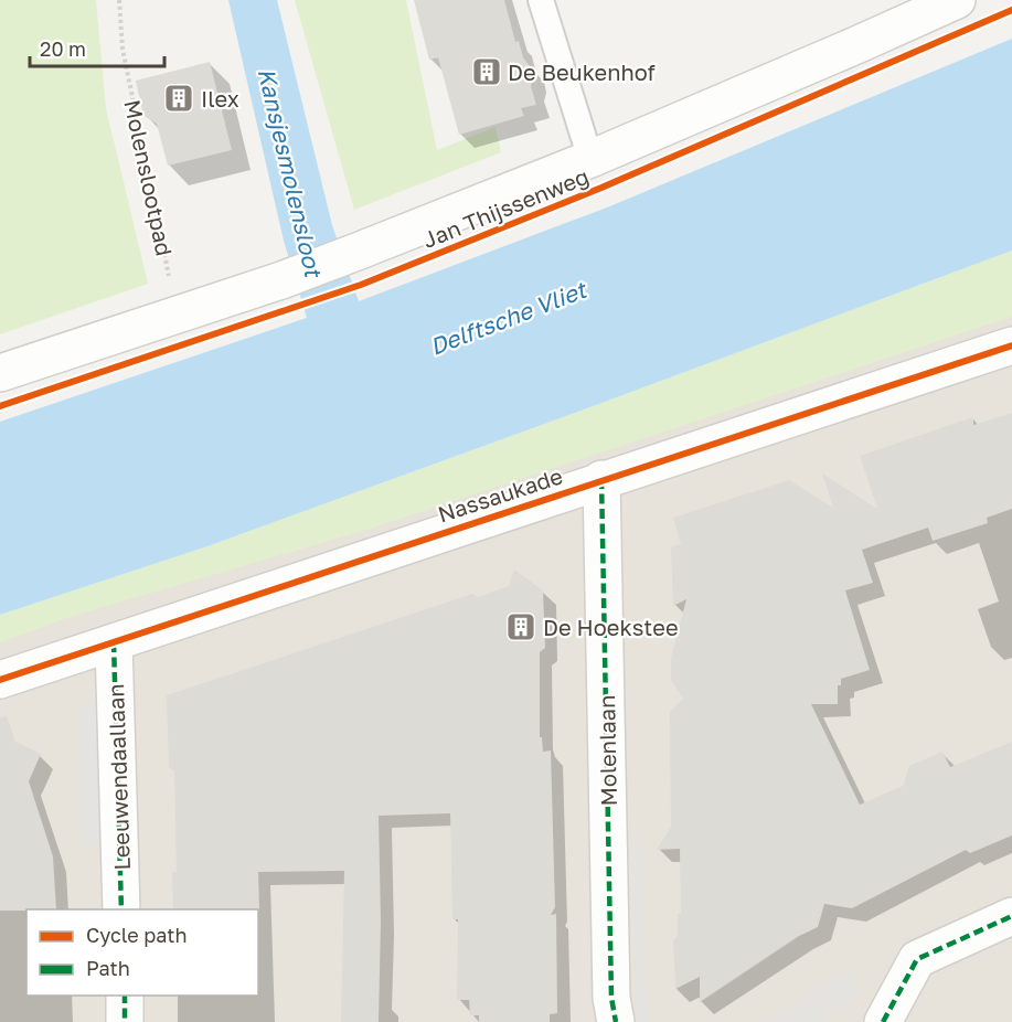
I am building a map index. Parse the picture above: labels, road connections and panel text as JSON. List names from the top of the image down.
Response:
{
  "streets": {
    "street": [
      "Jan Thijssenweg",
      "Nassaukade",
      "Molenlaan",
      "Leeuwendaallaan"
    ],
    "path": ["Molenslootpad"]
  },
  "crossings": [
    ["Molenslootpad", "Jan Thijssenweg"],
    ["Nassaukade", "Molenlaan"],
    ["Nassaukade", "Leeuwendaallaan"]
  ],
  "water": ["Kansjesmolensloot", "Delftsche Vliet"],
  "places": {
    "building": ["De Beukenhof", "Ilex", "De Hoekstee"]
  },
  "legend": ["Cycle path", "Path"],
  "scale_bar": "20 m"
}
